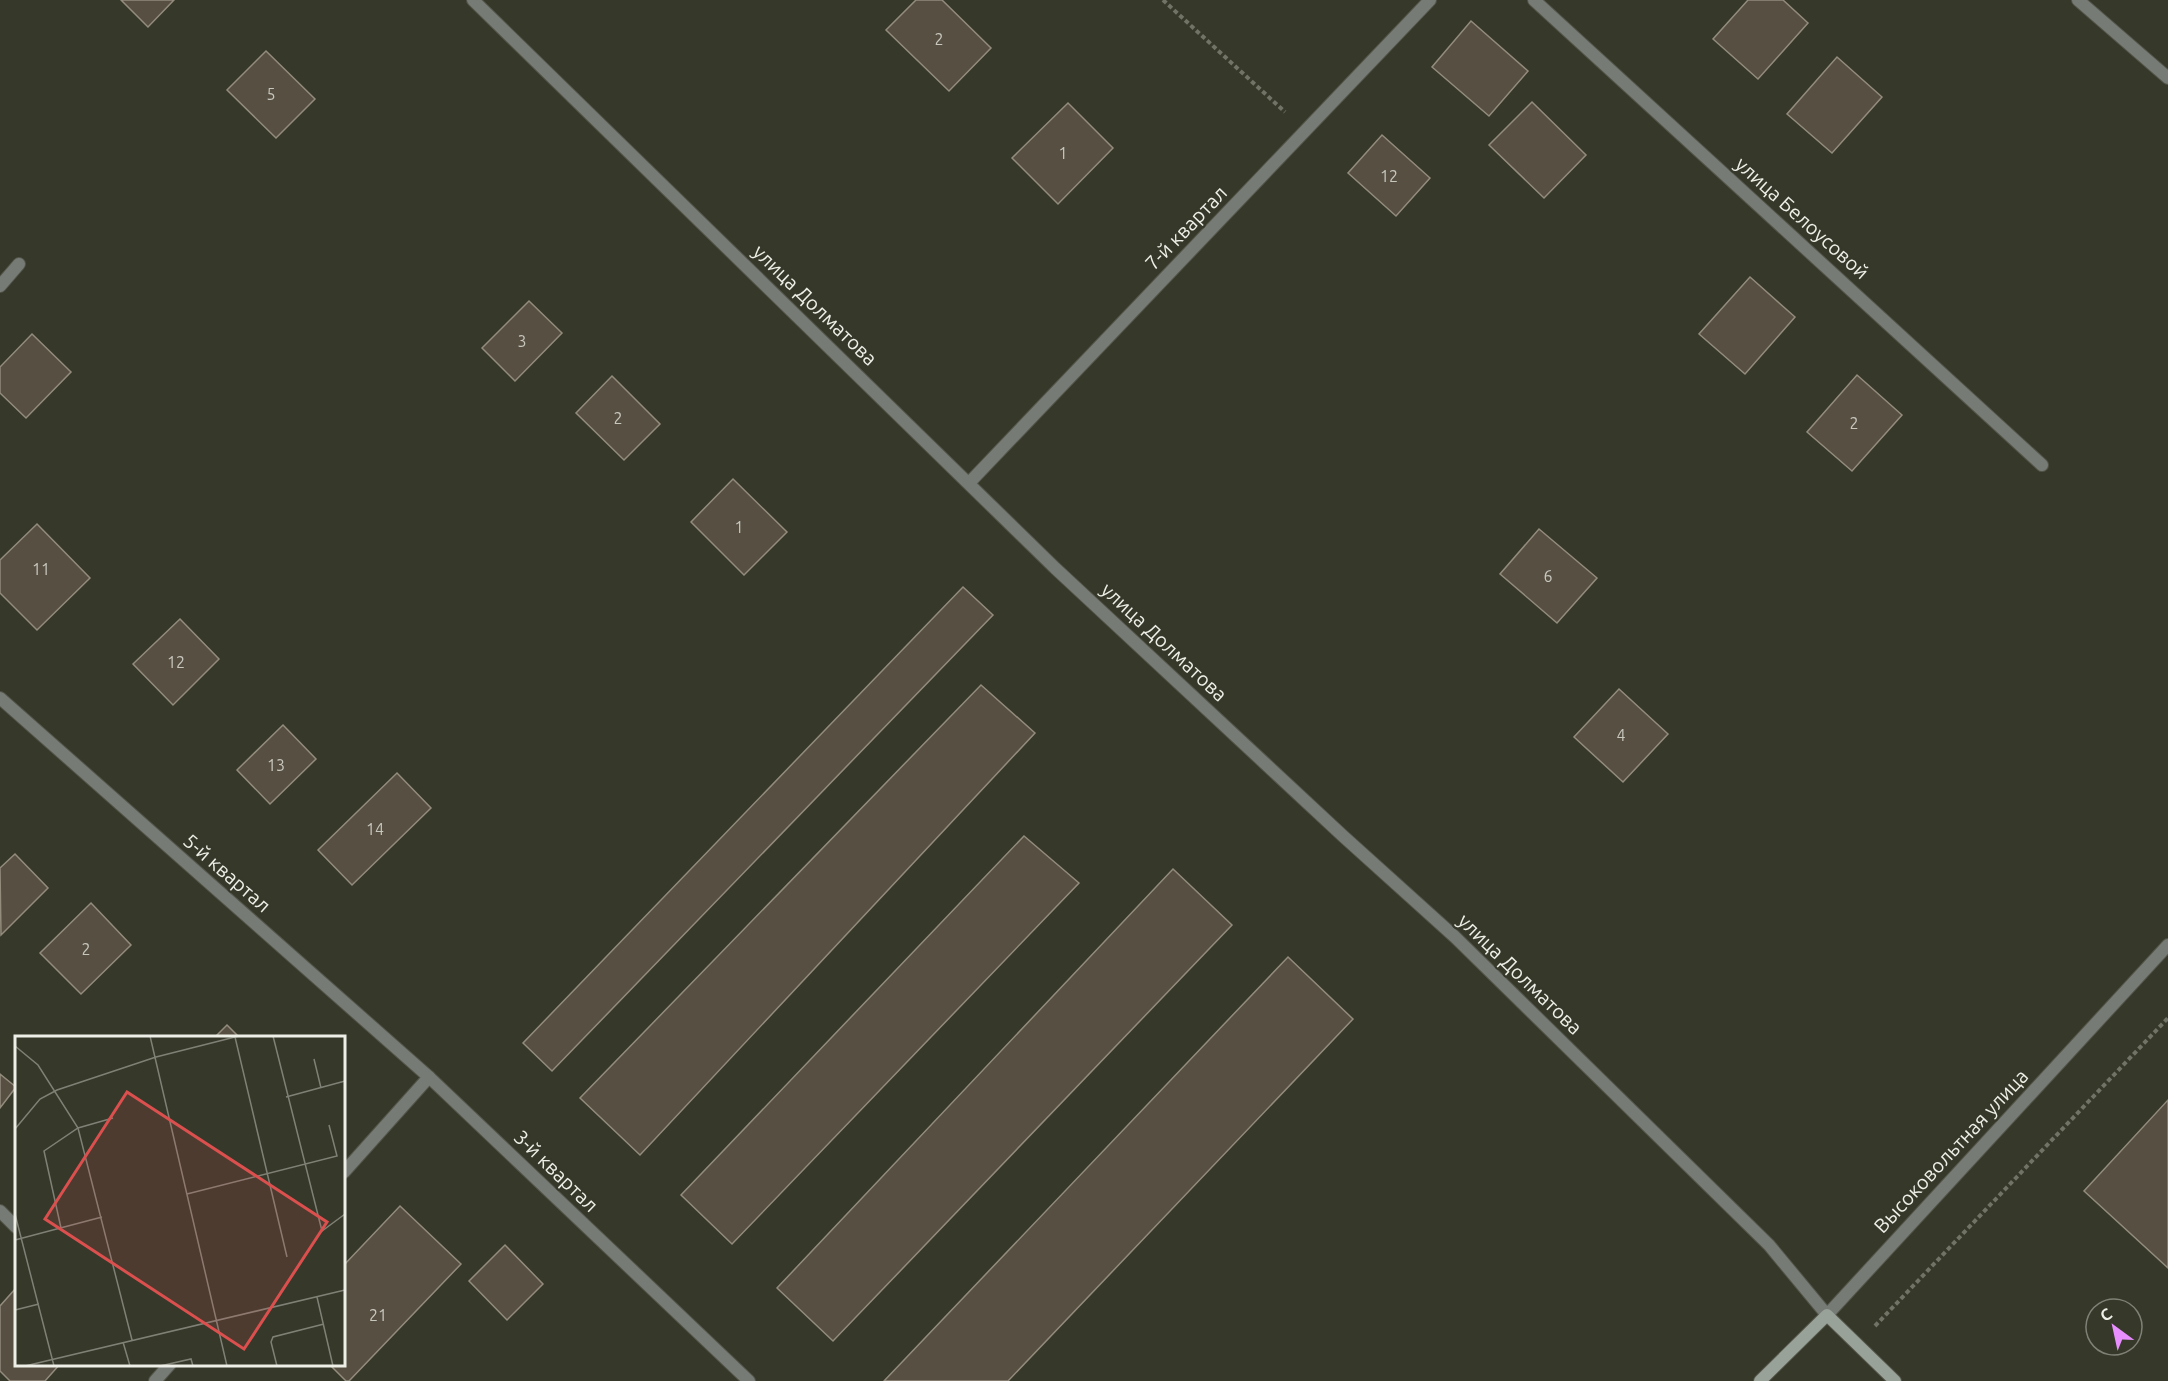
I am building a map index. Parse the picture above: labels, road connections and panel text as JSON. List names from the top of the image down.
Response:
{
  "streets": {
    "street": [
      "улица Белоусовой",
      "7-й квартал",
      "улица Долматова",
      "5-й квартал",
      "Высоковольтная улица",
      "3-й квартал"
    ]
  },
  "crossings": [
    ["7-й квартал", "улица Долматова"],
    ["улица Долматова", "Высоковольтная улица"],
    ["5-й квартал", "3-й квартал"]
  ],
  "house_numbers": [
    "2",
    "5",
    "1",
    "12",
    "3",
    "2",
    "2",
    "1",
    "11",
    "6",
    "12",
    "4",
    "13",
    "14",
    "2",
    "21"
  ],
  "north": "top left"
}
